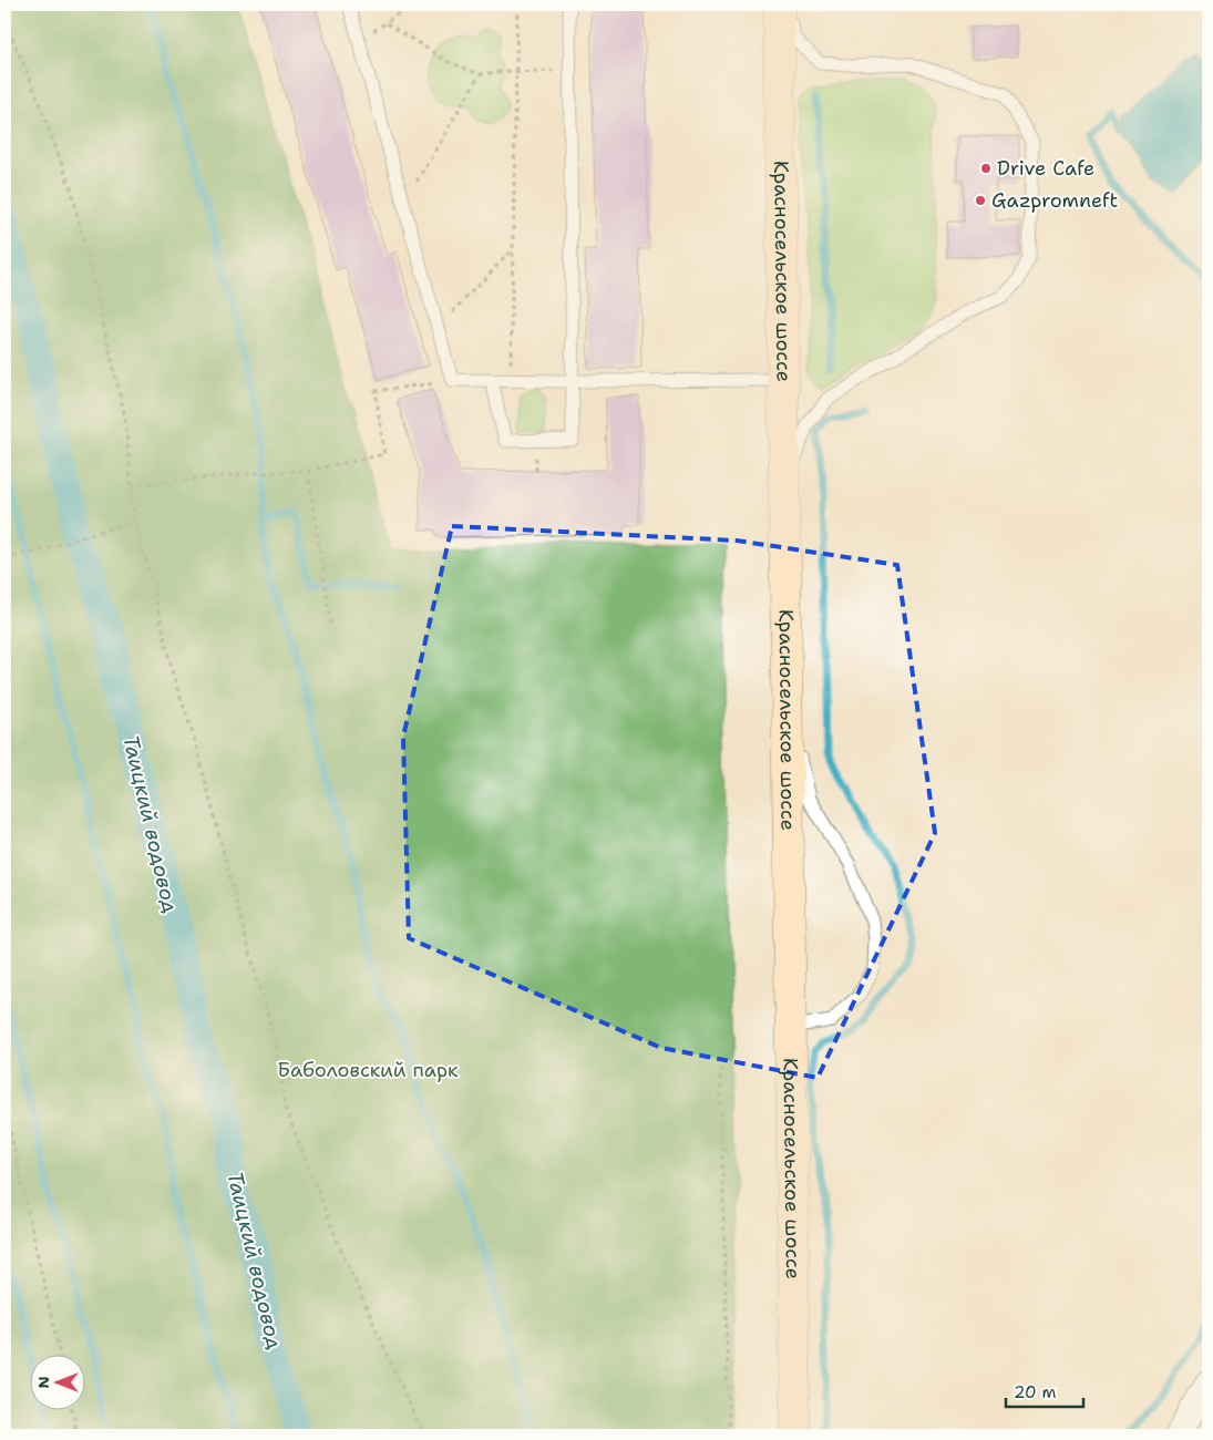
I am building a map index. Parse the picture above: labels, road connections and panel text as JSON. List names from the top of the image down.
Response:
{
  "streets": {
    "main road": ["Красносельское шоссе"]
  },
  "water": ["Таицкий водовод"],
  "parks": ["Баболовский парк"],
  "places": ["Drive Cafe", "Gazpromneft"],
  "scale_bar": "20 m",
  "north": "left"
}
